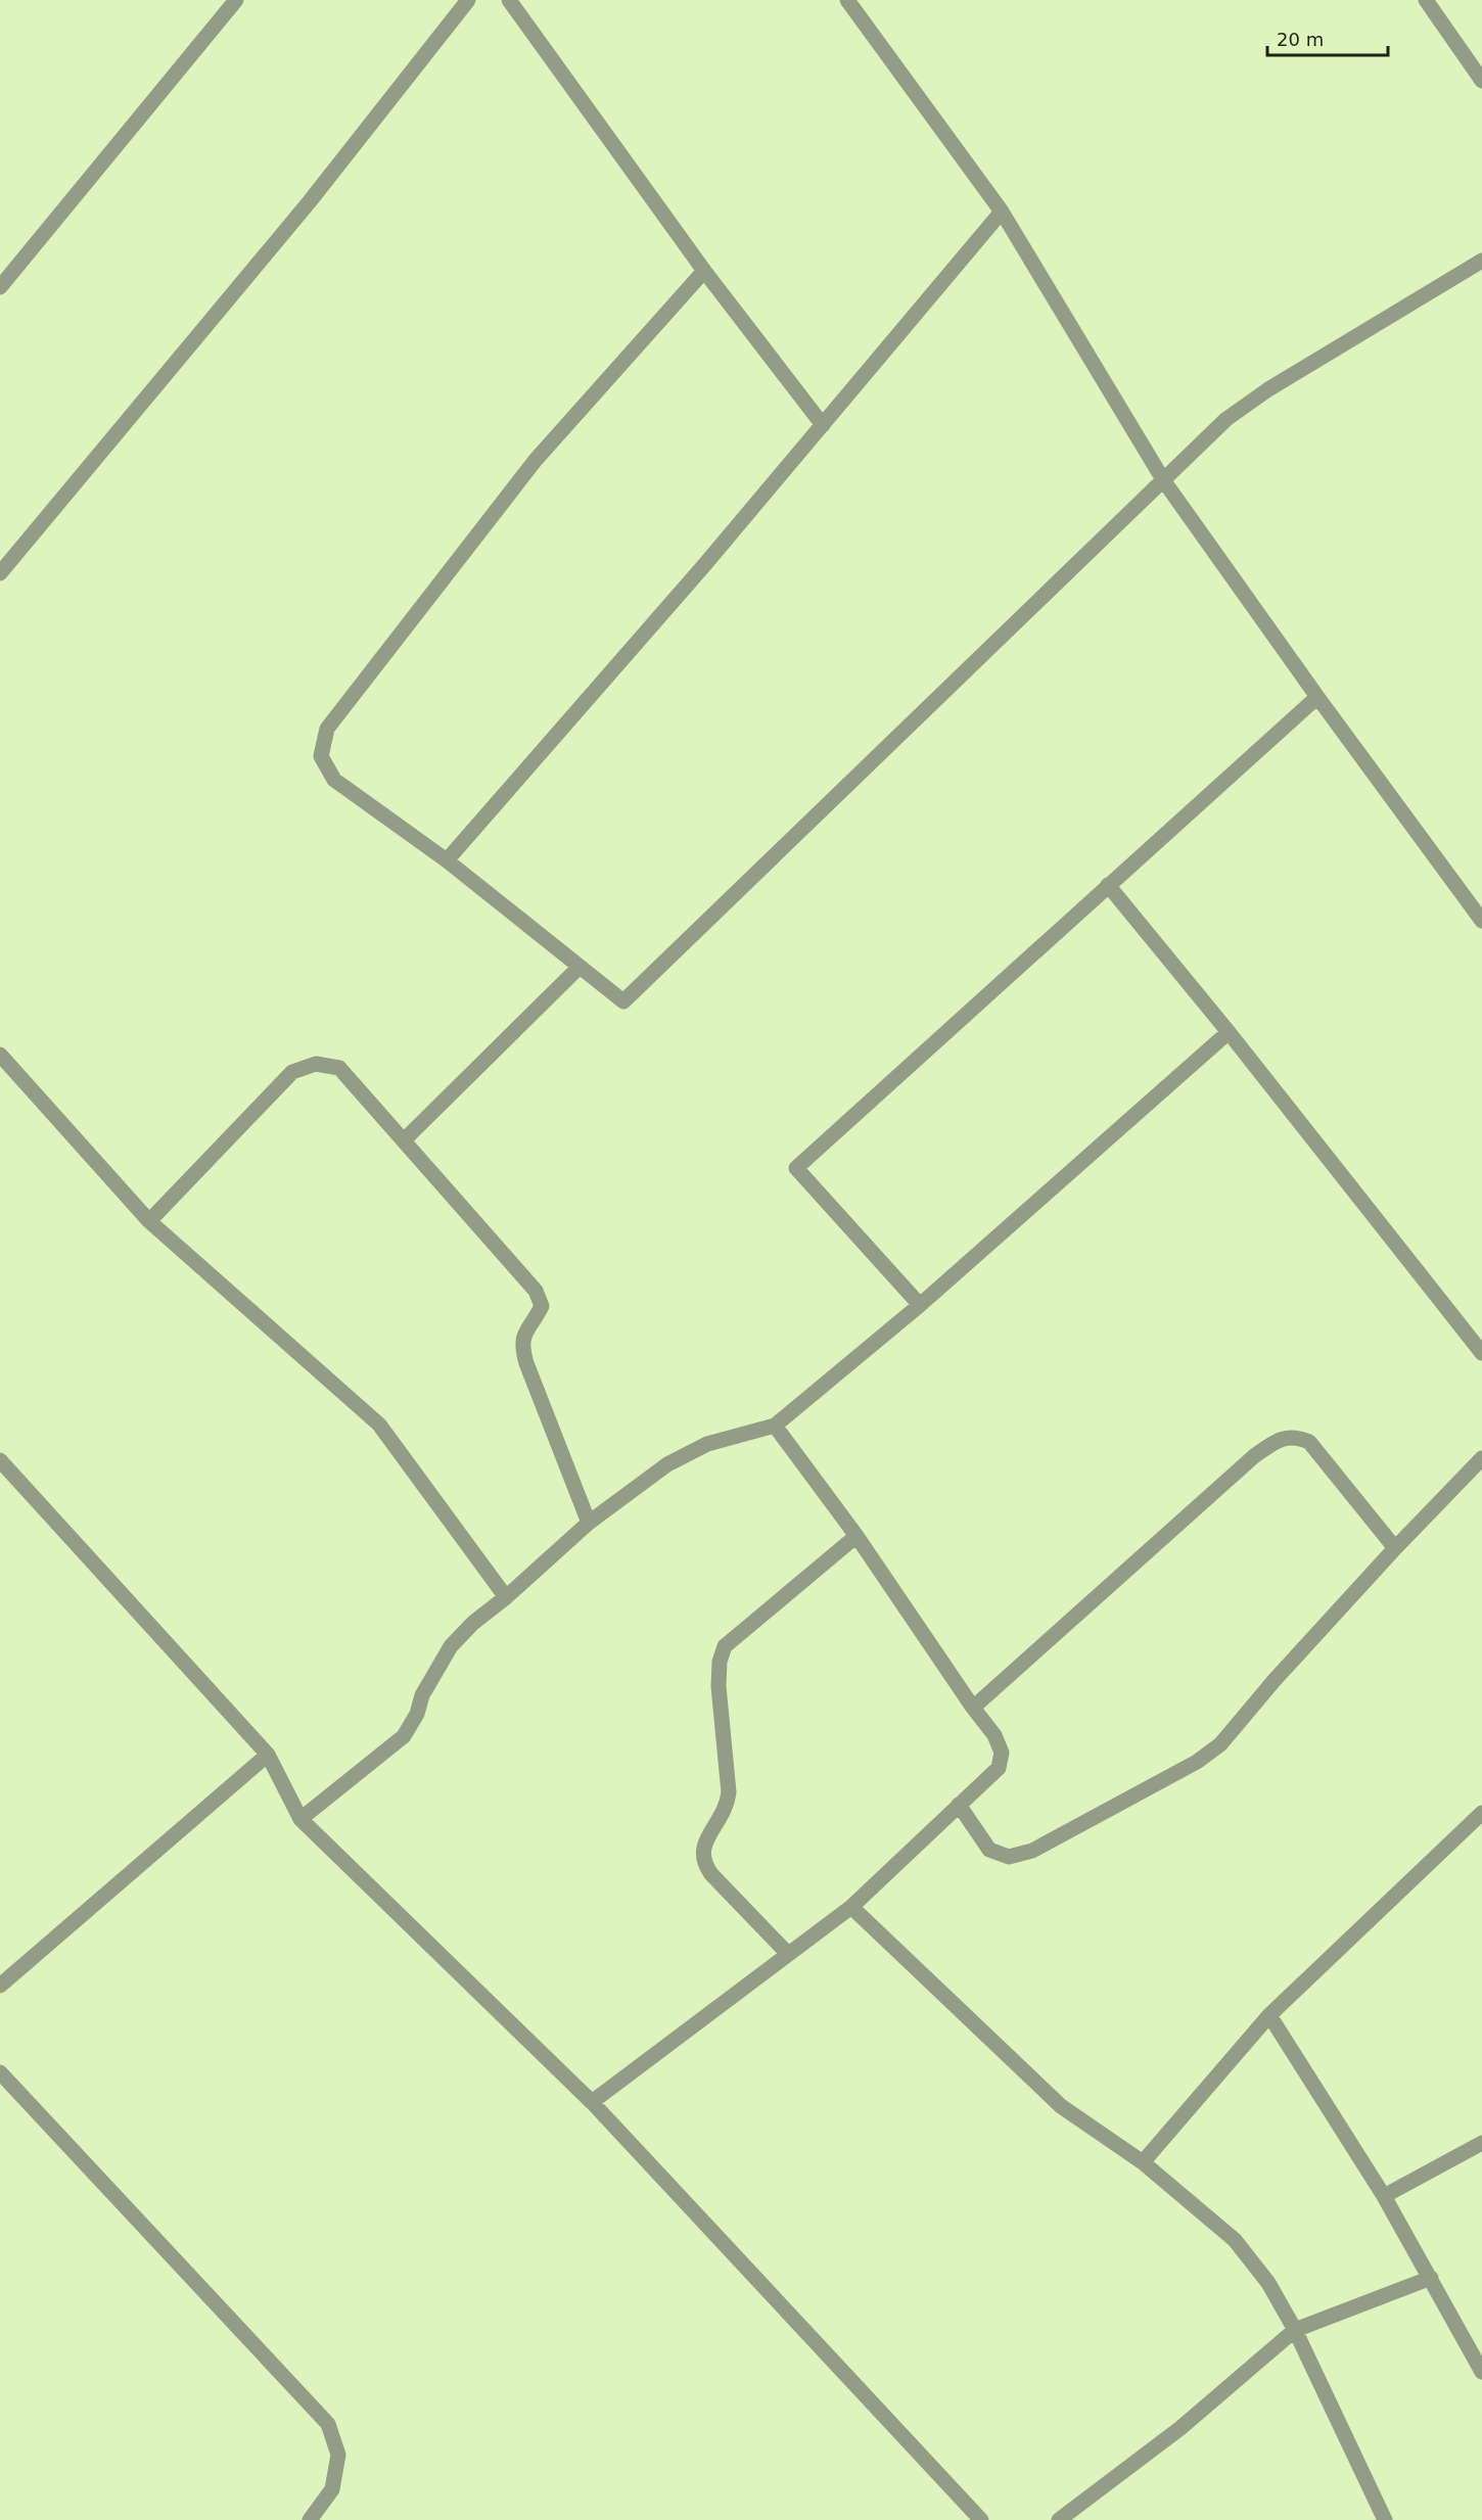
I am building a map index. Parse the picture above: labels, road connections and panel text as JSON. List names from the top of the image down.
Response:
{
  "scale_bar": "20 m"
}
